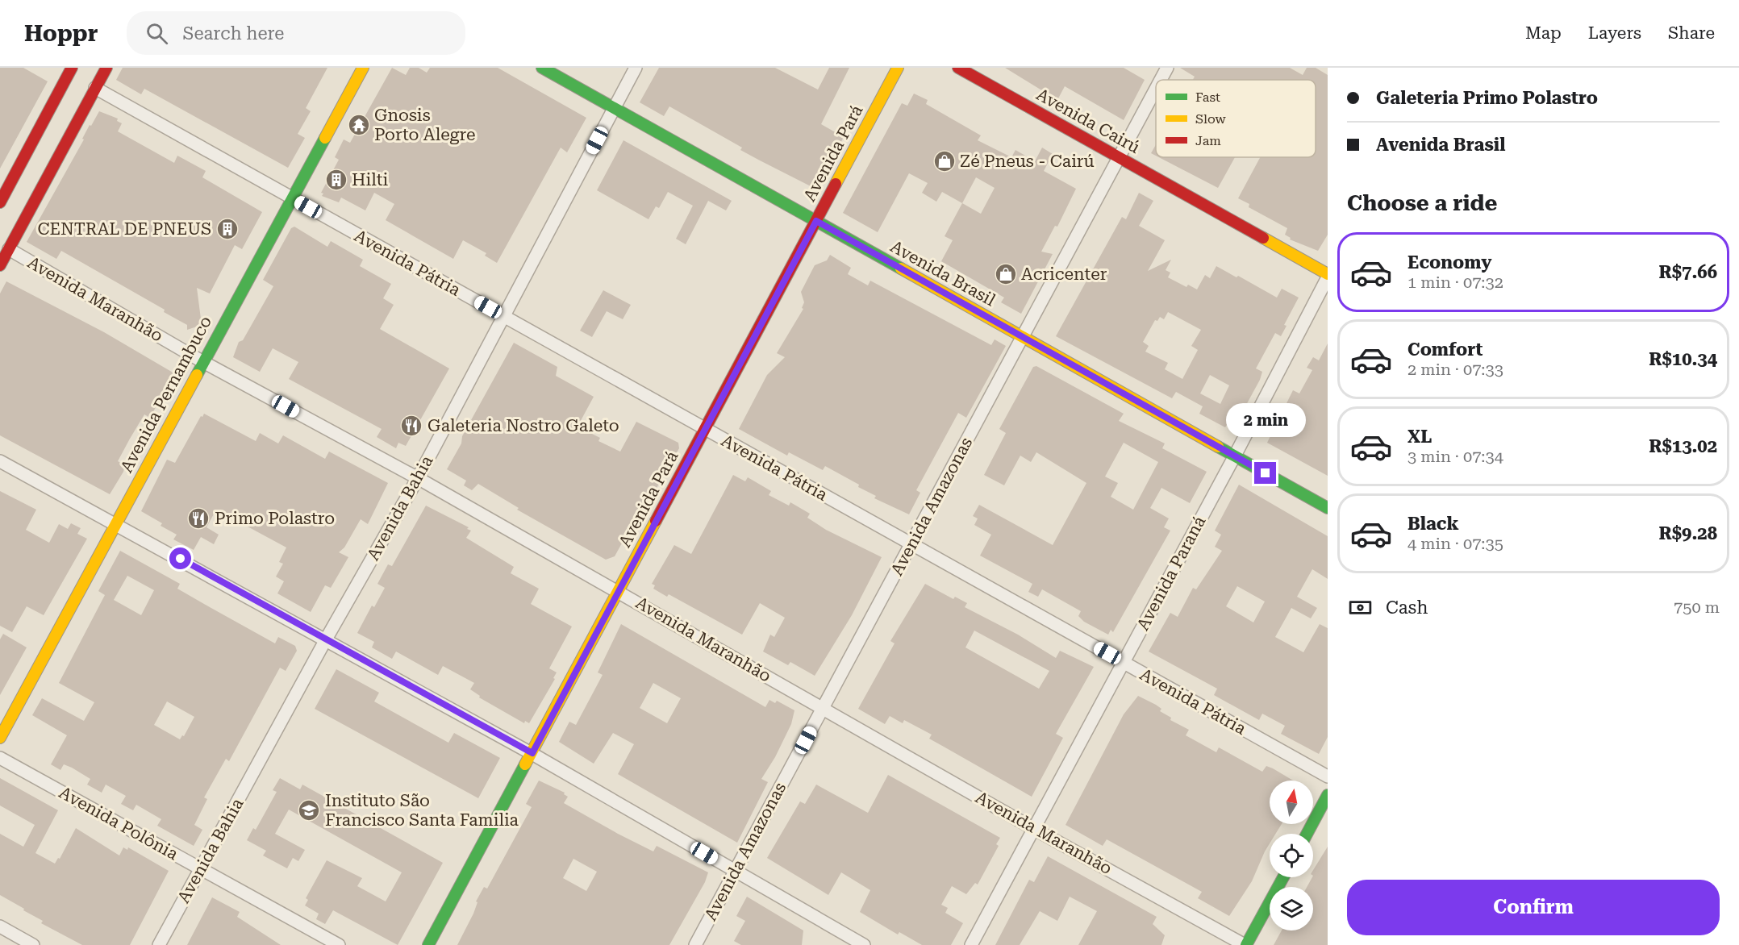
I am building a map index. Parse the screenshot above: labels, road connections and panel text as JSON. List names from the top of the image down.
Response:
{
  "streets": {
    "street": [
      "Avenida Cairú",
      "Avenida Pará",
      "Avenida Pátria",
      "Avenida Brasil",
      "Avenida Maranhão",
      "Avenida Pernambuco",
      "Avenida Amazonas",
      "Avenida Bahia",
      "Avenida Paraná",
      "Avenida Polônia"
    ]
  },
  "crossings": [
    ["Avenida Cairú", "Avenida Amazonas"],
    ["Avenida Cairú", "Avenida Paraná"],
    ["Avenida Pará", "Avenida Pátria"],
    ["Avenida Pará", "Avenida Brasil"],
    ["Avenida Pará", "Avenida Maranhão"],
    ["Avenida Pátria", "Avenida Pernambuco"],
    ["Avenida Pátria", "Avenida Amazonas"],
    ["Avenida Pátria", "Avenida Bahia"],
    ["Avenida Pátria", "Avenida Paraná"],
    ["Avenida Brasil", "Avenida Amazonas"],
    ["Avenida Brasil", "Avenida Bahia"],
    ["Avenida Brasil", "Avenida Paraná"],
    ["Avenida Maranhão", "Avenida Pernambuco"],
    ["Avenida Maranhão", "Avenida Amazonas"],
    ["Avenida Maranhão", "Avenida Bahia"],
    ["Avenida Maranhão", "Avenida Paraná"],
    ["Avenida Bahia", "Avenida Polônia"]
  ],
  "places": {
    "temple": ["Gnosis Porto Alegre"],
    "shop": ["Zé Pneus - Cairú", "Acricenter"],
    "building": ["Hilti", "CENTRAL DE PNEUS"],
    "restaurant": ["Galeteria Nostro Galeto", "Primo Polastro"],
    "school or university": ["Instituto São Francisco Santa Familia"]
  },
  "legend": ["Fast", "Slow", "Jam"],
  "north": "top",
  "page": {
    "header": "Hoppr",
    "search": "Search here",
    "nav": ["Map", "Layers", "Share"],
    "banner": ["Galeteria Primo Polastro", "Avenida Brasil"],
    "heading": "Choose a ride",
    "list": [
      {
        "name": "Economy",
        "note": "1 min · 07:32",
        "value": "R$7.66"
      },
      {
        "name": "Comfort",
        "note": "2 min · 07:33",
        "value": "R$10.34"
      },
      {
        "name": "XL",
        "note": "3 min · 07:34",
        "value": "R$13.02"
      },
      {
        "name": "Black",
        "note": "4 min · 07:35",
        "value": "R$9.28"
      }
    ],
    "bubble": "2 min",
    "pay": ["Cash", "750 m"],
    "buttons": "Confirm"
  }
}
